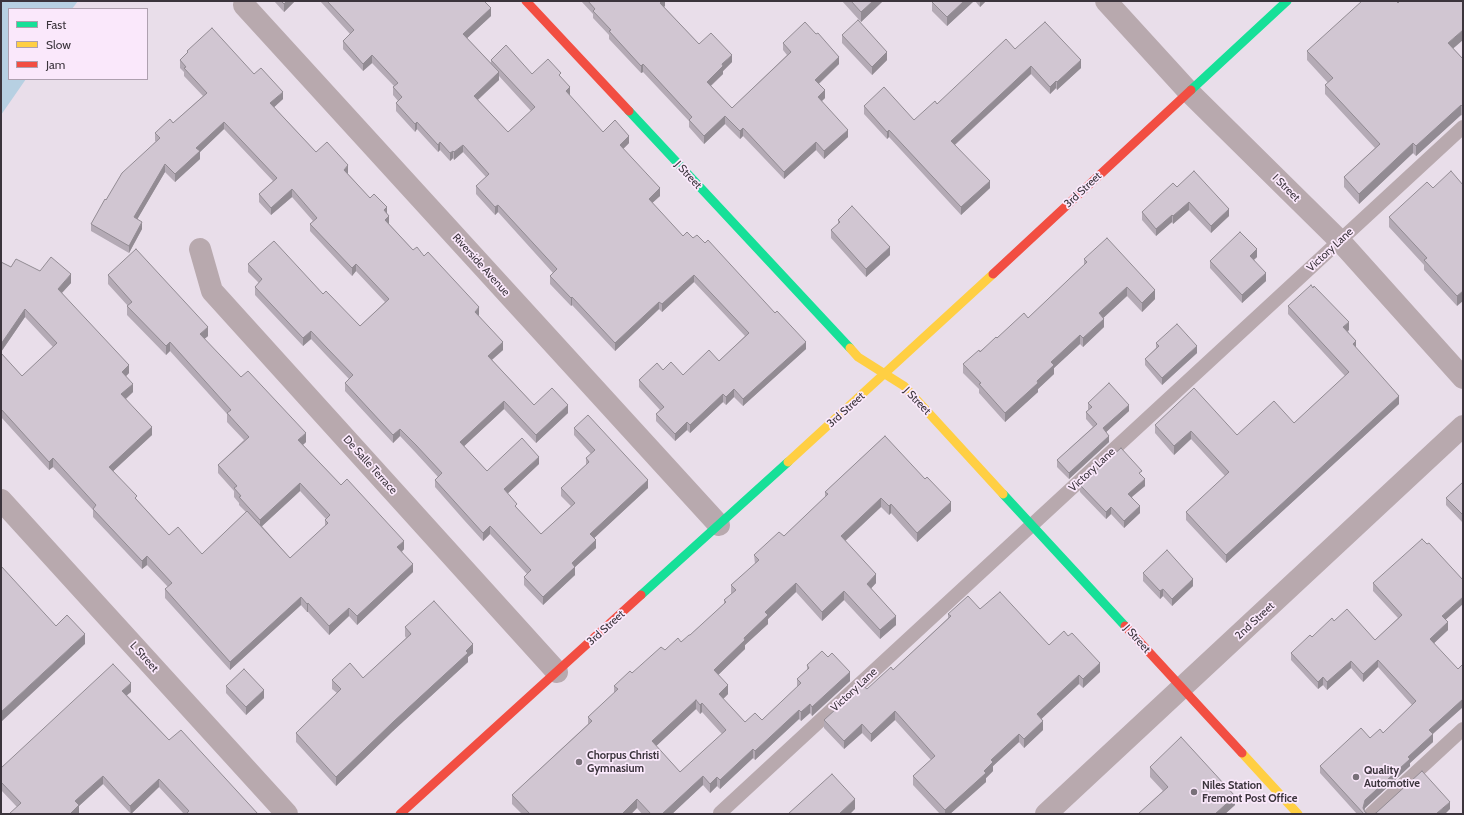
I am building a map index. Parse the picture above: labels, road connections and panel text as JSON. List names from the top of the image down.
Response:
{
  "streets": {
    "street": [
      "J Street",
      "I Street",
      "3rd Street",
      "Riverside Avenue",
      "De Salle Terrace",
      "2nd Street",
      "L Street"
    ],
    "lane": ["Victory Lane"]
  },
  "crossings": [
    ["J Street", "3rd Street"],
    ["J Street", "Victory Lane"],
    ["J Street", "2nd Street"],
    ["I Street", "3rd Street"],
    ["I Street", "Victory Lane"],
    ["3rd Street", "Riverside Avenue"],
    ["3rd Street", "De Salle Terrace"]
  ],
  "places": ["Chorpus Christi Gymnasium", "Quality Automotive", "Niles Station Fremont Post Office"],
  "legend": ["Fast", "Slow", "Jam"]
}
